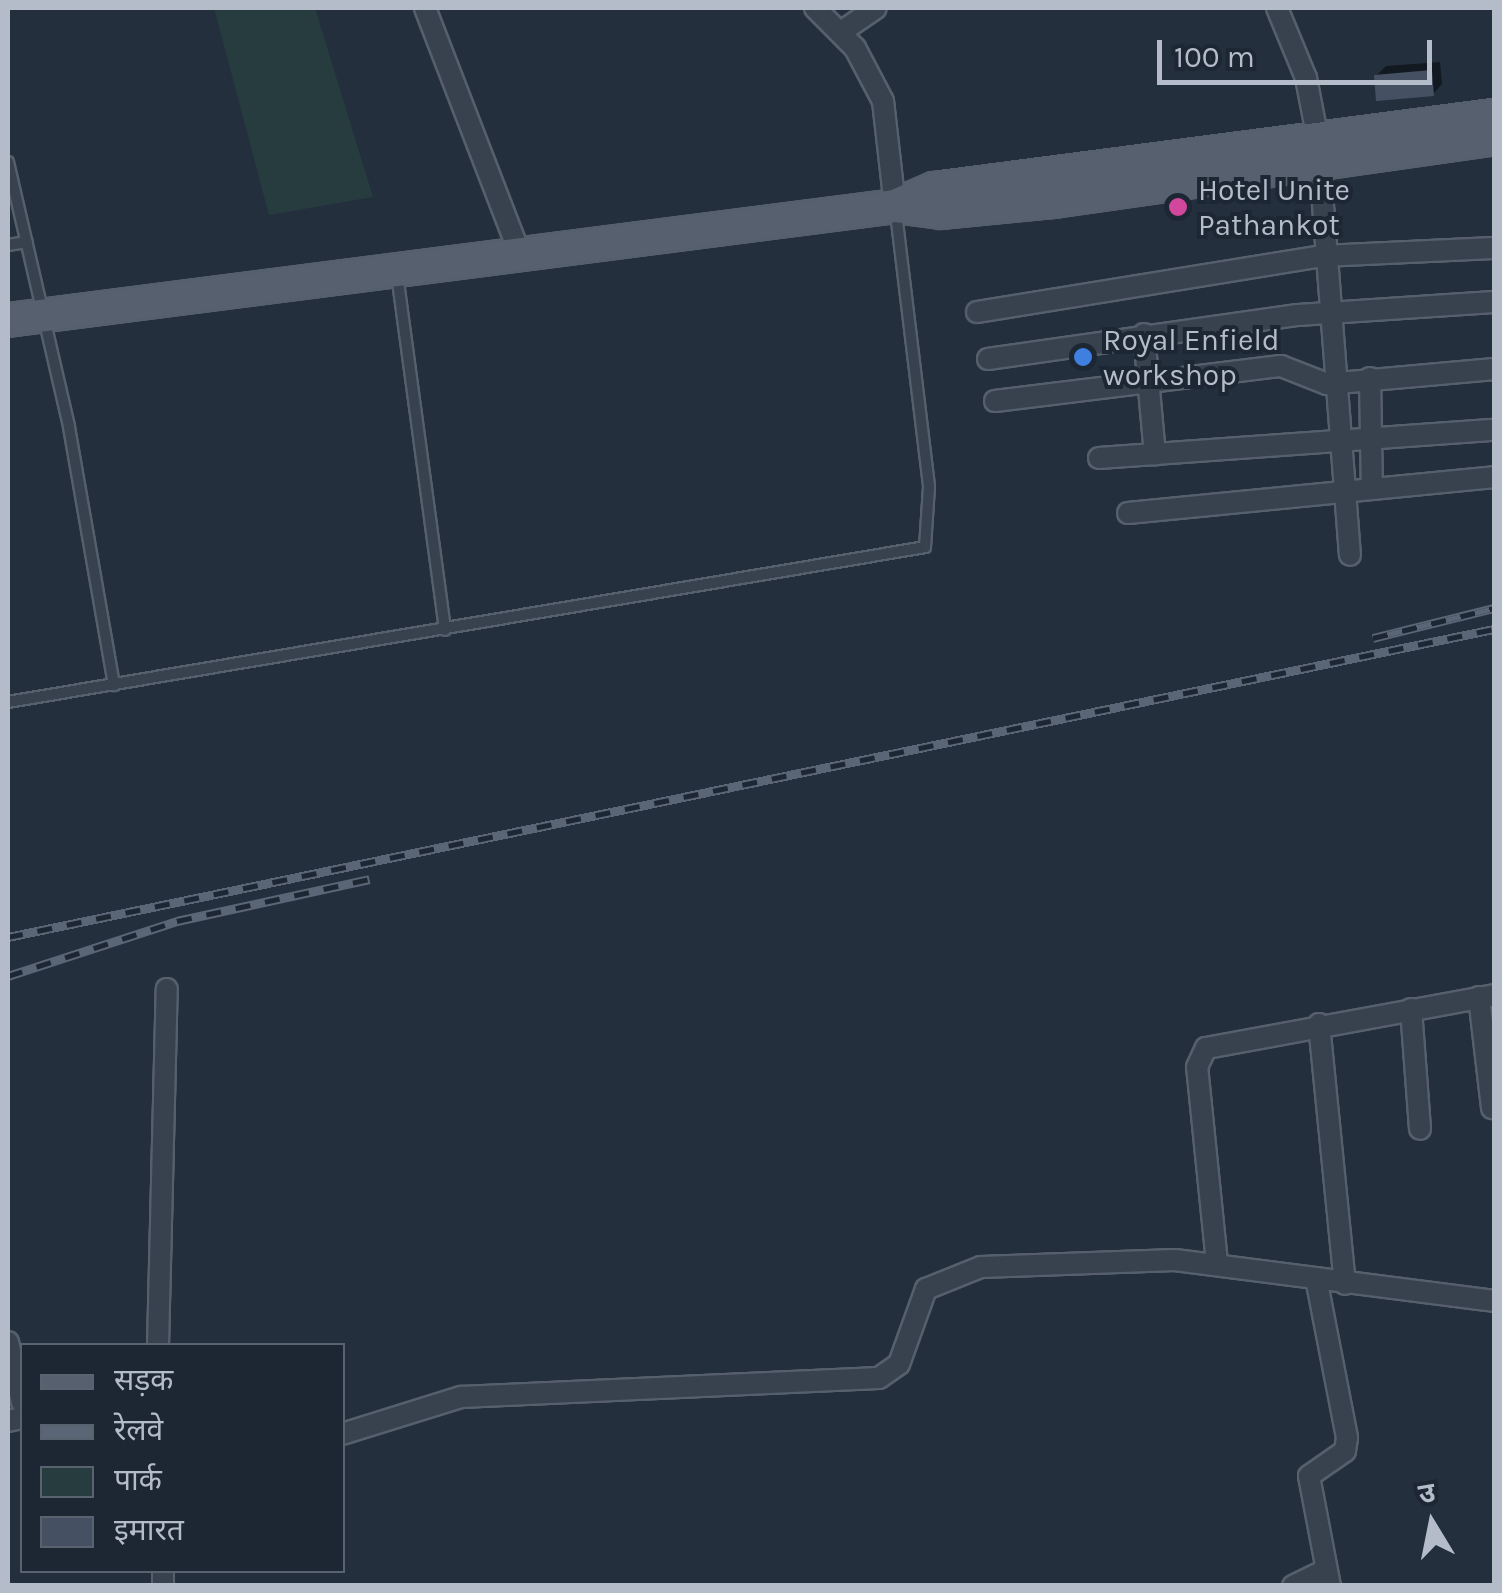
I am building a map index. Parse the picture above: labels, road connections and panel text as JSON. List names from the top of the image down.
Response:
{
  "places": ["Hotel Unite Pathankot", "Royal Enfield workshop"],
  "legend": [
    "सड़क",
    "रेलवे",
    "पार्क",
    "इमारत"
  ],
  "scale_bar": "100 m",
  "north": "top"
}
